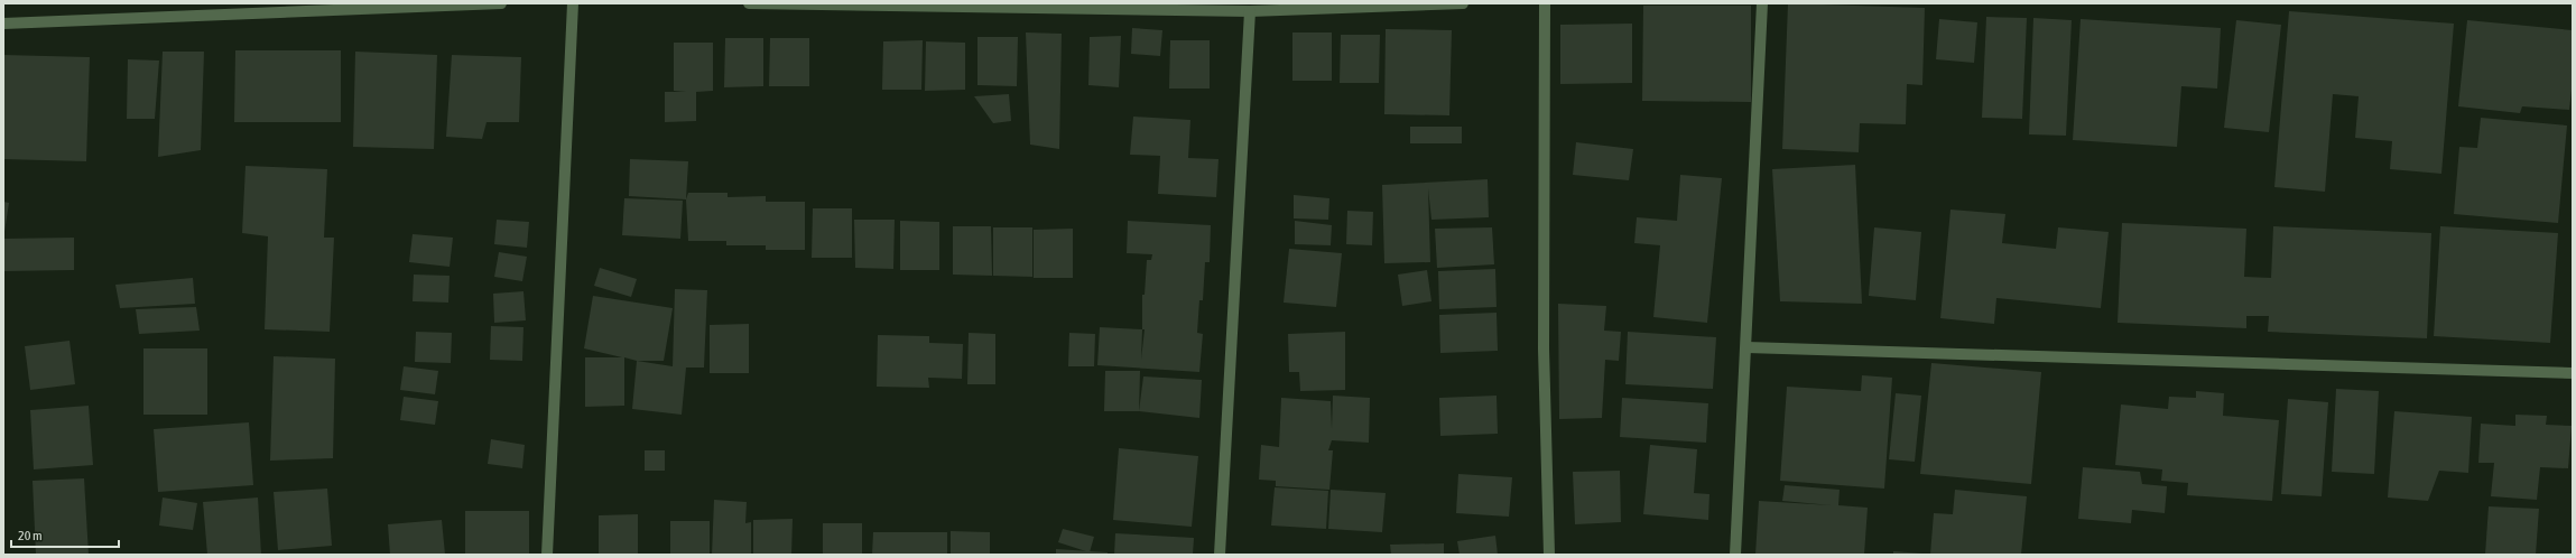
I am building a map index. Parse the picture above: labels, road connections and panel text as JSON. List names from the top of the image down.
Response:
{
  "scale_bar": "20 m"
}
